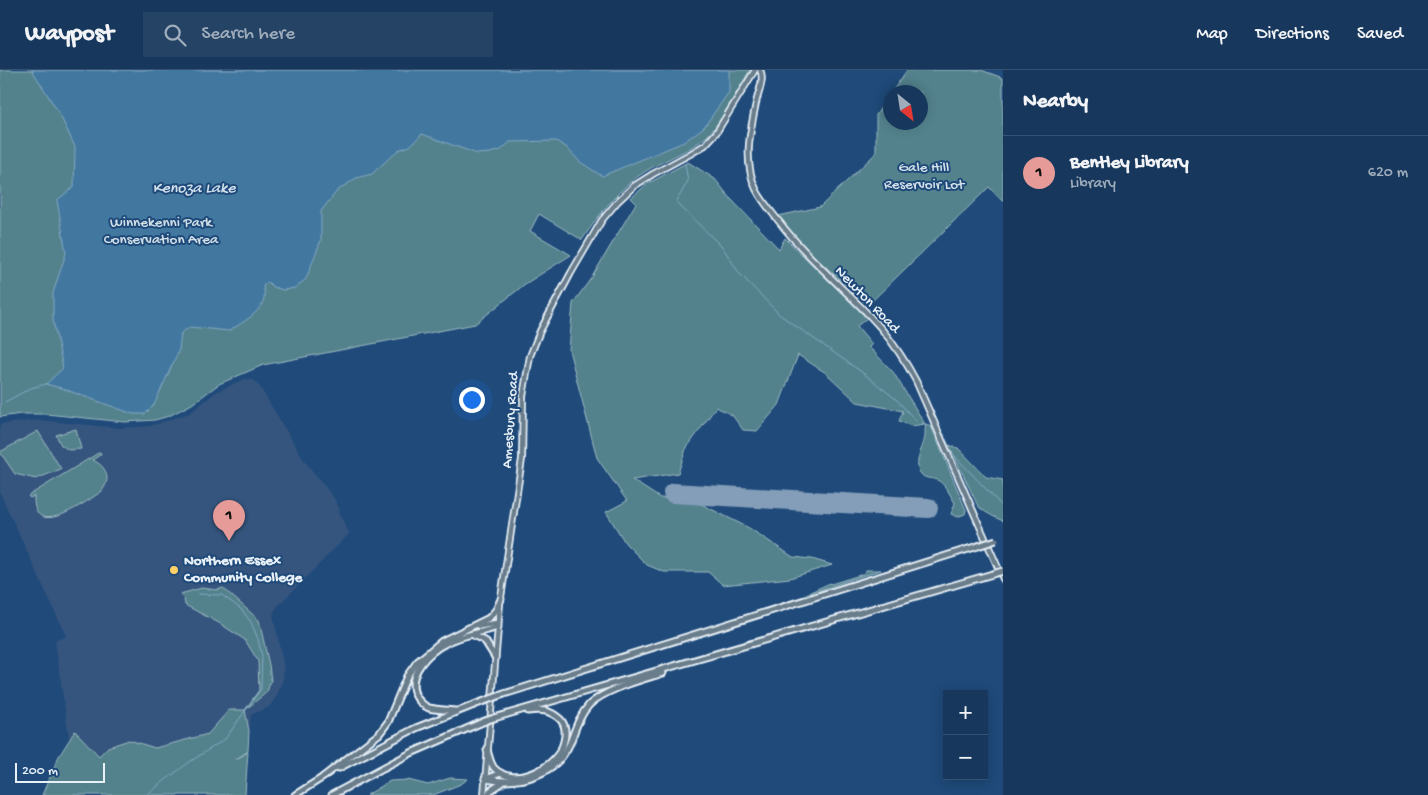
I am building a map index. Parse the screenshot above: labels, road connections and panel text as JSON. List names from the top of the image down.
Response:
{
  "streets": {
    "main road": ["Newton Road", "Amesbury Road"]
  },
  "water": ["Kenoza Lake"],
  "parks": ["Gale Hill Reservoir Lot", "Winnekenni Park Conservation Area"],
  "places": ["Northern Essex Community College"],
  "scale_bar": "200 m",
  "north": "bottom right",
  "page": {
    "header": "Waypost",
    "search": "Search here",
    "nav": ["Map", "Directions", "Saved"],
    "heading": "Nearby",
    "list": [
      {
        "mark": "1",
        "name": "Bentley Library",
        "note": "Library",
        "value": "620 m"
      }
    ],
    "pins": "1",
    "map_buttons": ["+", "−"],
    "scale": "200 m"
  }
}
